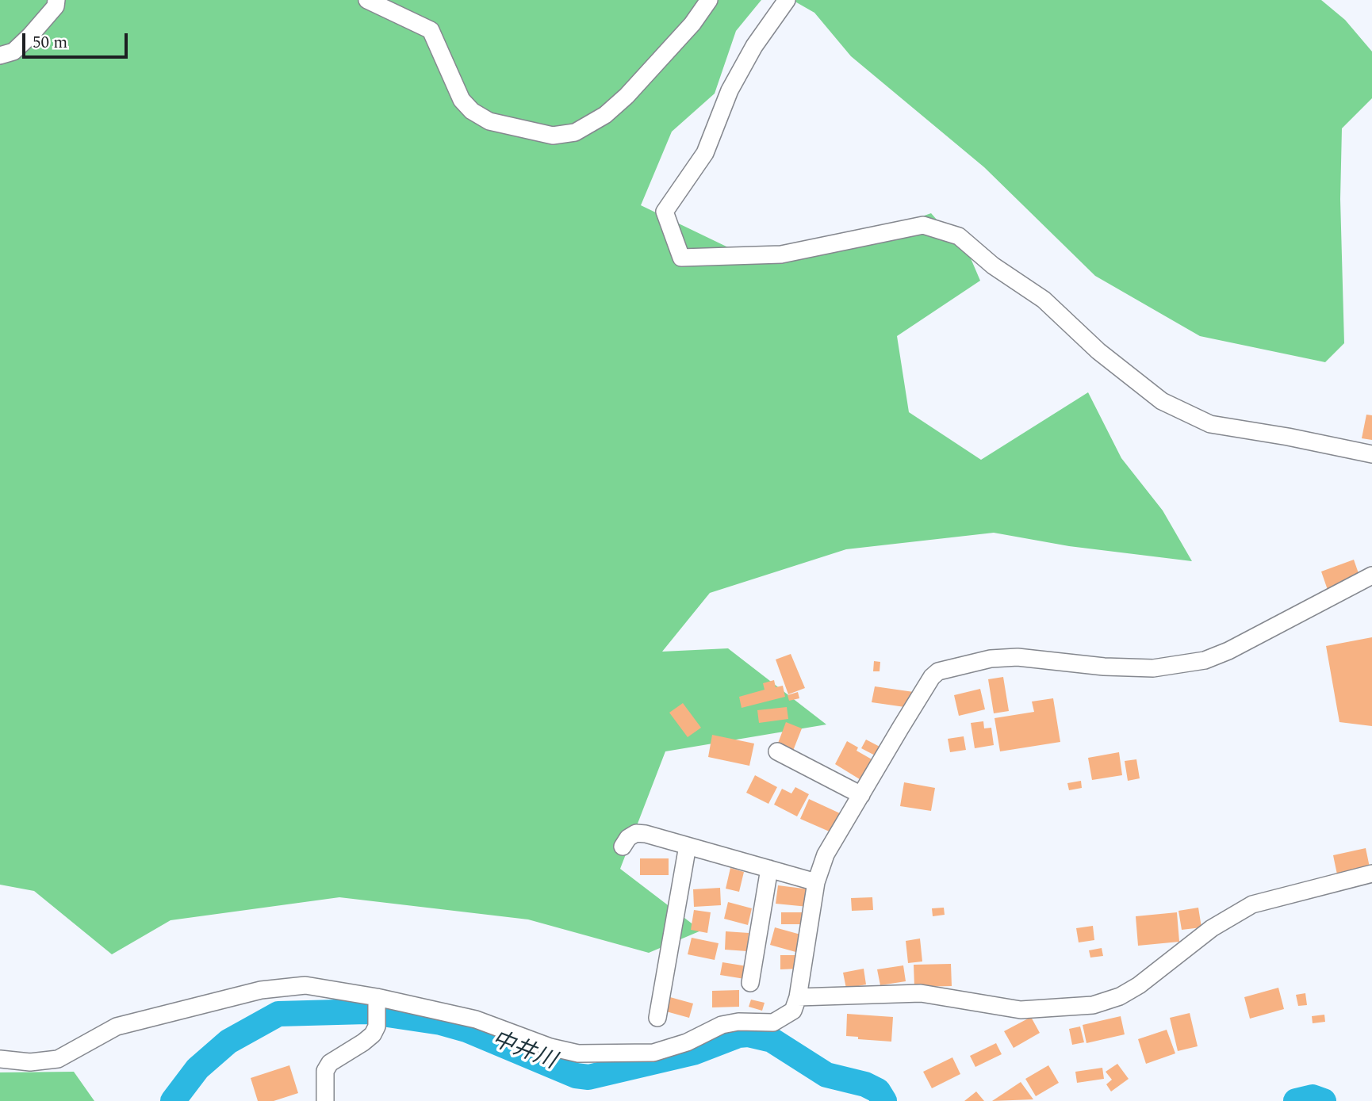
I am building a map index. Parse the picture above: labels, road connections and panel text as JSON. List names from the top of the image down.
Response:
{
  "water": ["中井川"],
  "scale_bar": "50 m"
}
